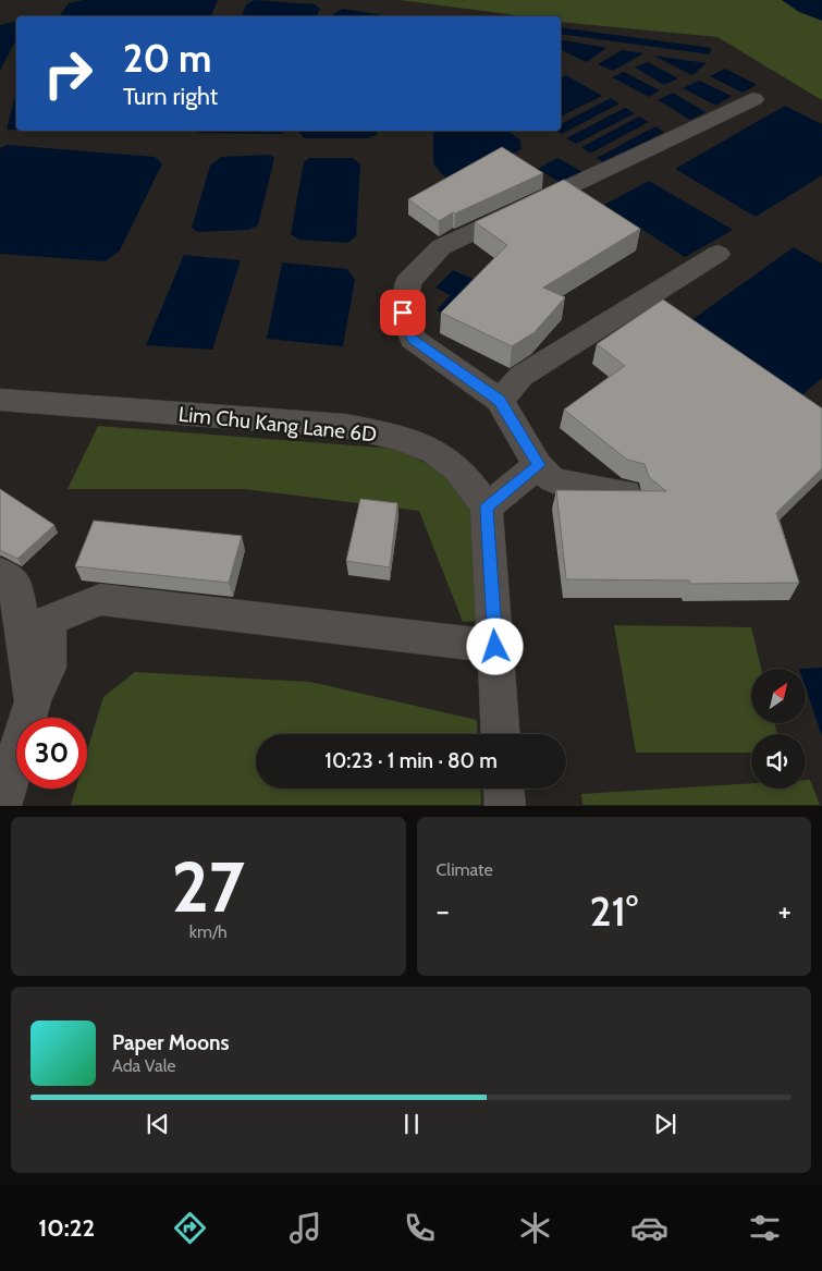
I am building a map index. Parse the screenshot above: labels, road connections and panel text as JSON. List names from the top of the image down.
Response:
{
  "streets": {
    "street": ["Lim Chu Kang Lane 6D"]
  },
  "north": "top right",
  "page": {
    "turn": ["20 m", "Turn right"],
    "limit": "30",
    "trip": "10:23 · 1 min · 80 m",
    "tile": [
      ["27", "km/h"],
      "Climate"
    ],
    "heat": ["−", "21°", "+"],
    "song": ["Paper Moons", "Ada Vale"],
    "tabs": "10:22"
  }
}
